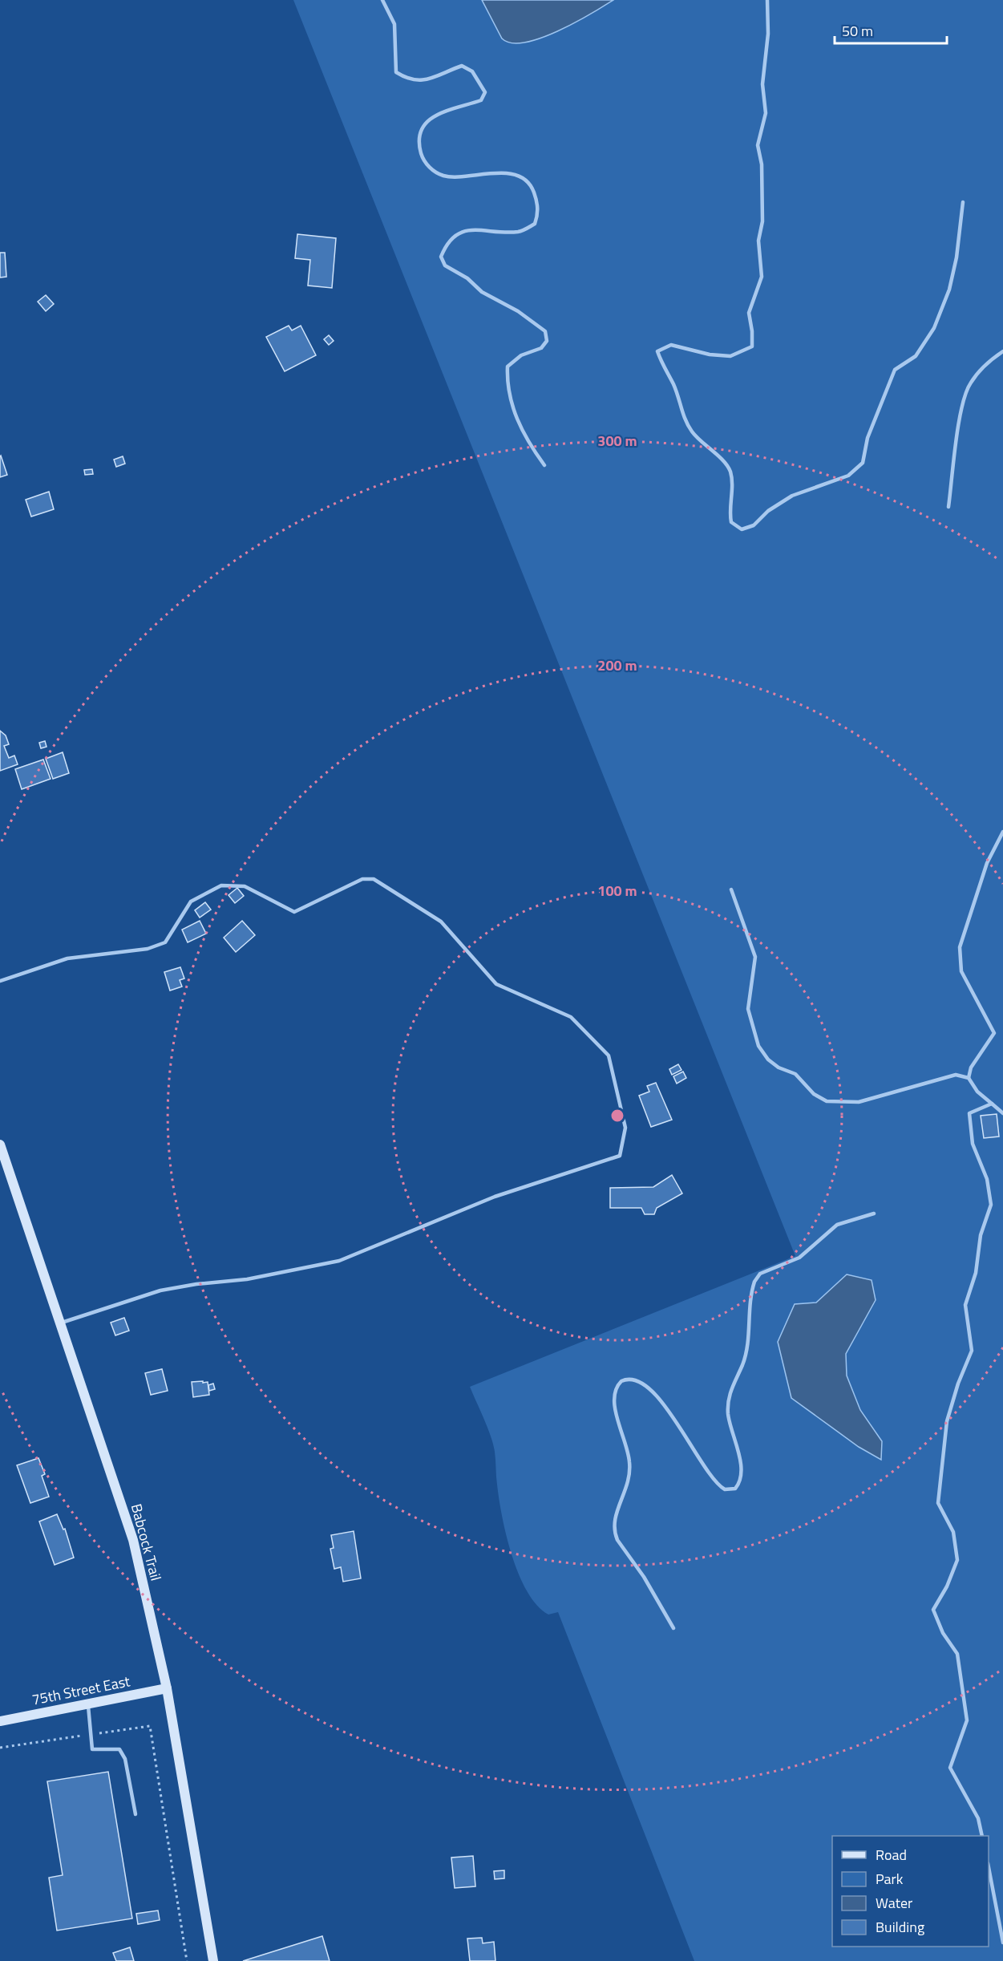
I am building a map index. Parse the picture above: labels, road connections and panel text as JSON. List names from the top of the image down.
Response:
{
  "streets": {
    "street": ["Babcock Trail", "75th Street East"]
  },
  "crossings": [
    ["Babcock Trail", "75th Street East"]
  ],
  "legend": [
    "Road",
    "Park",
    "Water",
    "Building"
  ],
  "scale_bar": "50 m",
  "rings": ["300 m", "200 m", "100 m"]
}
